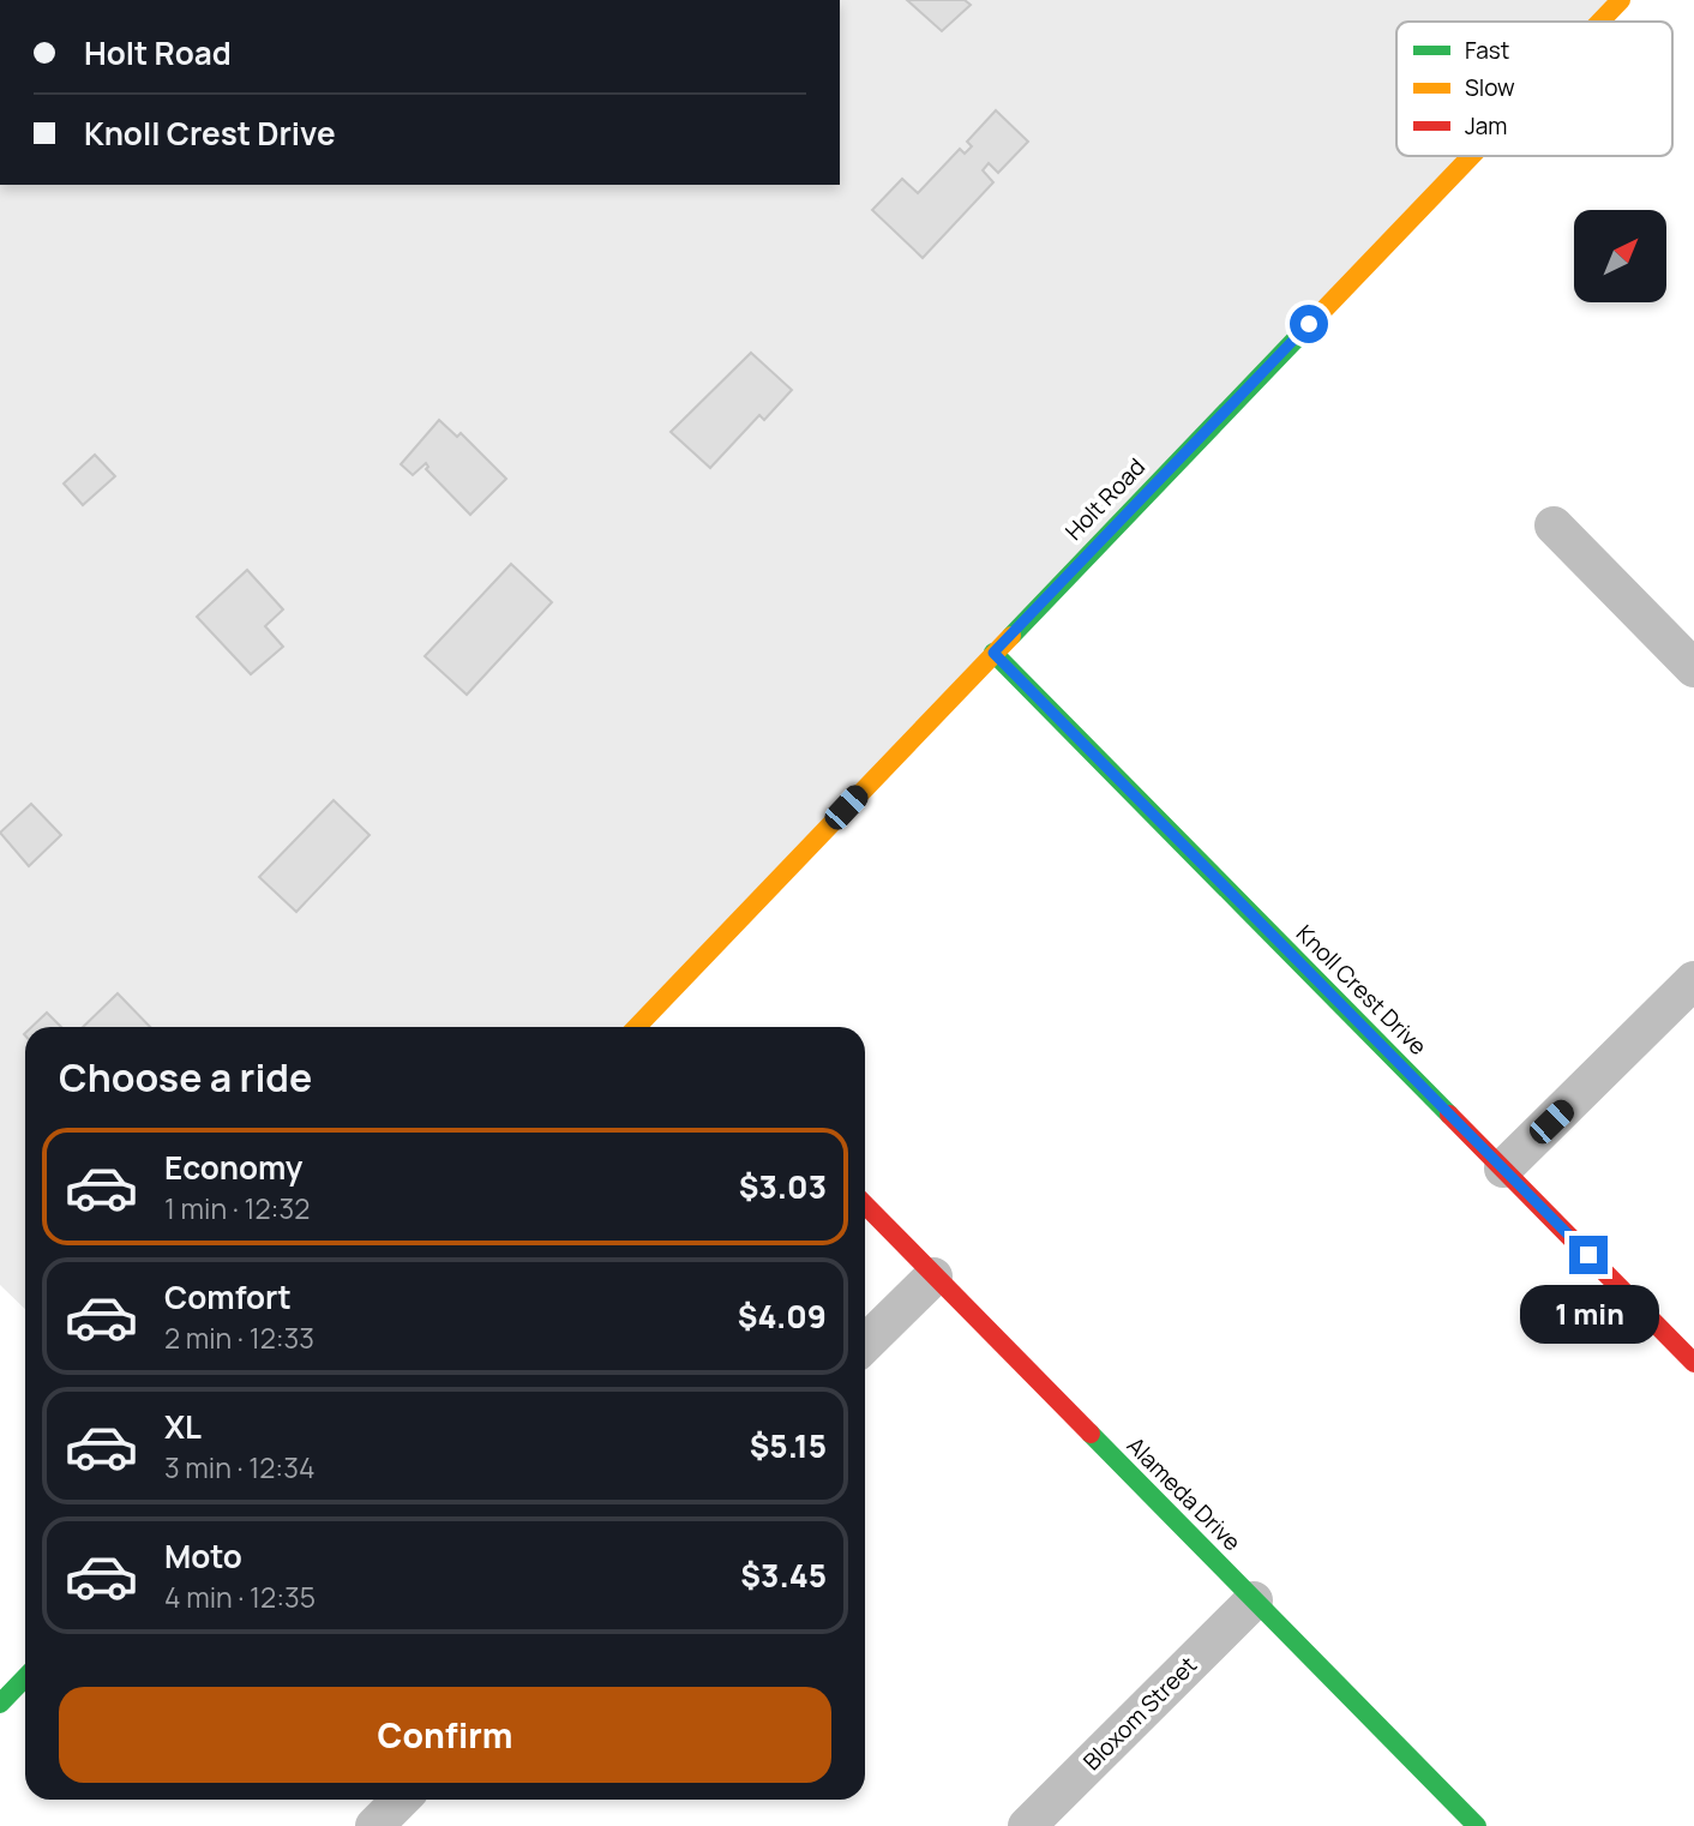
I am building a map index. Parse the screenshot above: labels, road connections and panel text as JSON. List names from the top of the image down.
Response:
{
  "streets": {
    "street": [
      "Holt Road",
      "Knoll Crest Drive",
      "Alameda Drive",
      "Bloxom Street"
    ]
  },
  "crossings": [
    ["Holt Road", "Knoll Crest Drive"],
    ["Alameda Drive", "Bloxom Street"]
  ],
  "legend": ["Fast", "Slow", "Jam"],
  "north": "top right",
  "page": {
    "banner": ["Holt Road", "Knoll Crest Drive"],
    "heading": "Choose a ride",
    "list": [
      {
        "name": "Economy",
        "note": "1 min · 12:32",
        "value": "$3.03"
      },
      {
        "name": "Comfort",
        "note": "2 min · 12:33",
        "value": "$4.09"
      },
      {
        "name": "XL",
        "note": "3 min · 12:34",
        "value": "$5.15"
      },
      {
        "name": "Moto",
        "note": "4 min · 12:35",
        "value": "$3.45"
      }
    ],
    "bubble": "1 min",
    "buttons": "Confirm"
  }
}
